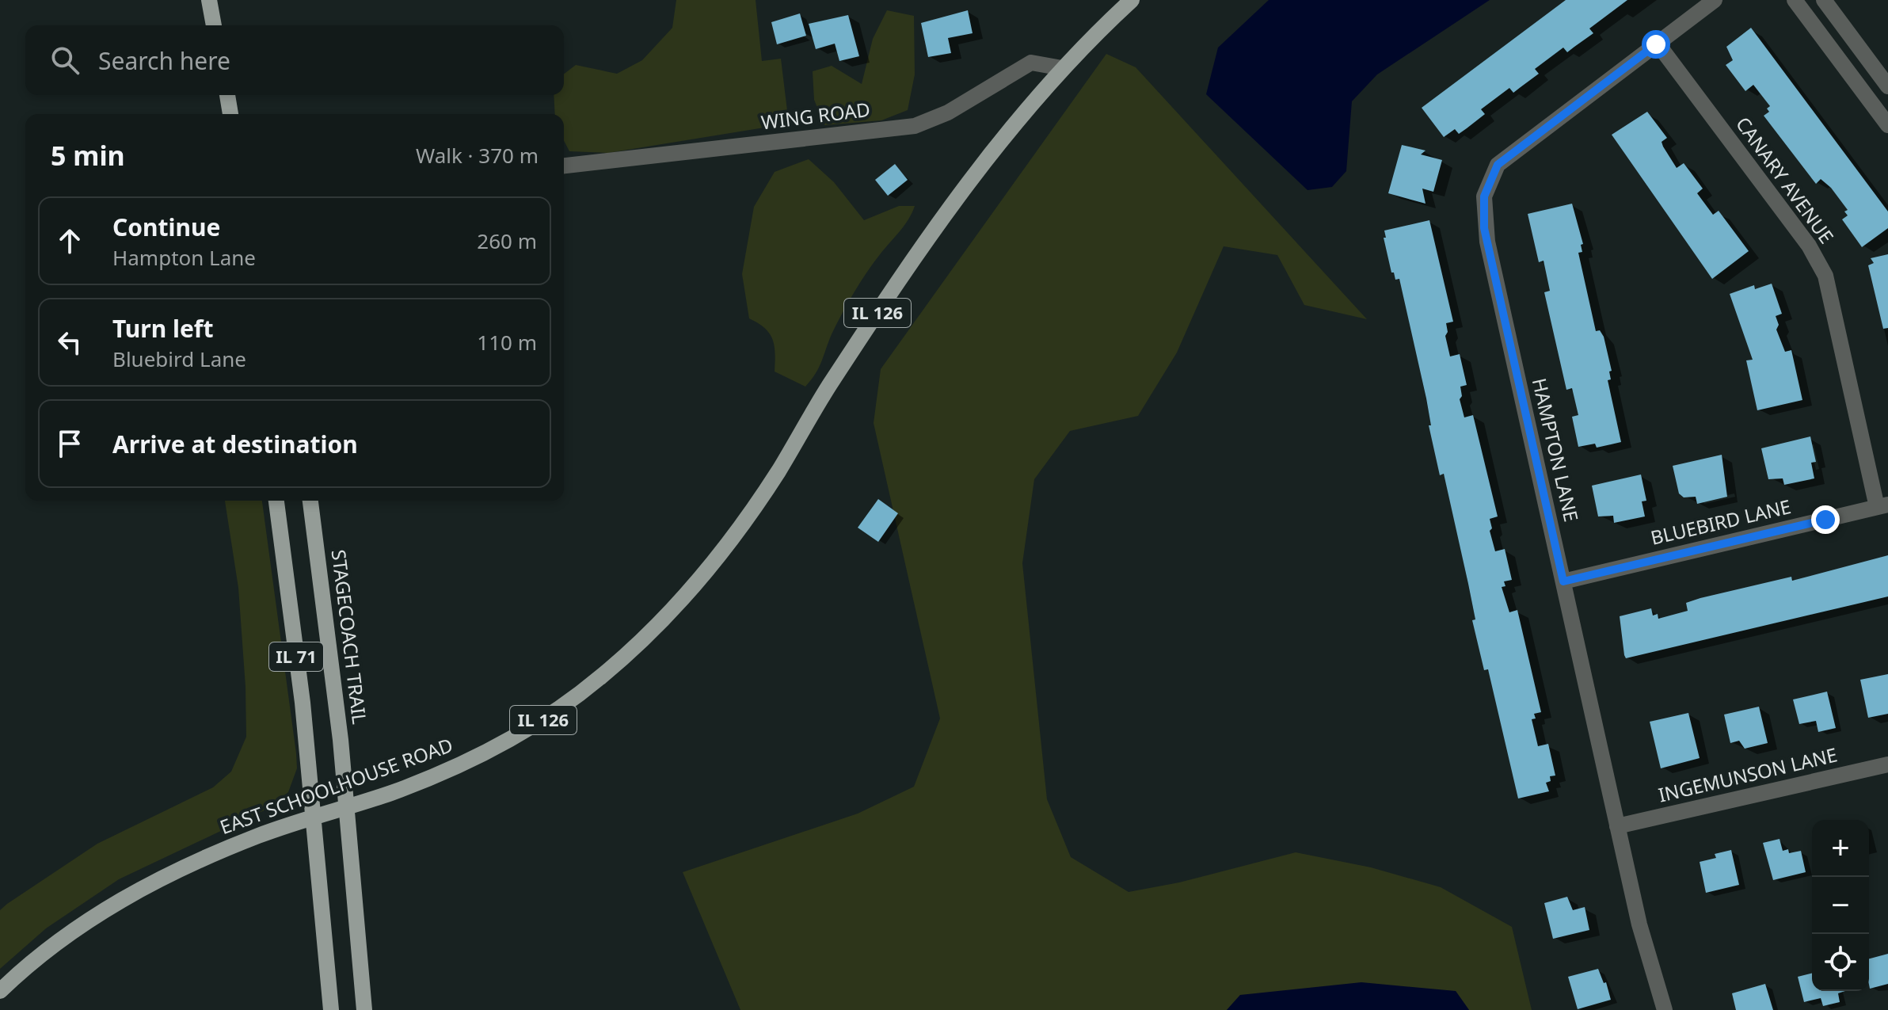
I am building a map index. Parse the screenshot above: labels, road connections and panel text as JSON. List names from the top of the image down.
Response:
{
  "streets": {
    "main road": [
      "IL 126",
      "STAGECOACH TRAIL",
      "IL 71",
      "EAST SCHOOLHOUSE ROAD"
    ],
    "street": [
      "WING ROAD",
      "CANARY AVENUE",
      "HAMPTON LANE",
      "BLUEBIRD LANE",
      "INGEMUNSON LANE"
    ]
  },
  "crossings": [
    ["WING ROAD", "EAST SCHOOLHOUSE ROAD"],
    ["CANARY AVENUE", "HAMPTON LANE"],
    ["CANARY AVENUE", "BLUEBIRD LANE"],
    ["HAMPTON LANE", "BLUEBIRD LANE"],
    ["HAMPTON LANE", "INGEMUNSON LANE"],
    ["STAGECOACH TRAIL", "EAST SCHOOLHOUSE ROAD"],
    ["IL 71", "EAST SCHOOLHOUSE ROAD"]
  ],
  "page": {
    "search": "Search here",
    "heading": ["5 min", "Walk · 370 m"],
    "list": [
      ["Continue", "Hampton Lane", "260 m"],
      ["Turn left", "Bluebird Lane", "110 m"],
      "Arrive at destination"
    ],
    "map_buttons": ["+", "−"]
  }
}
